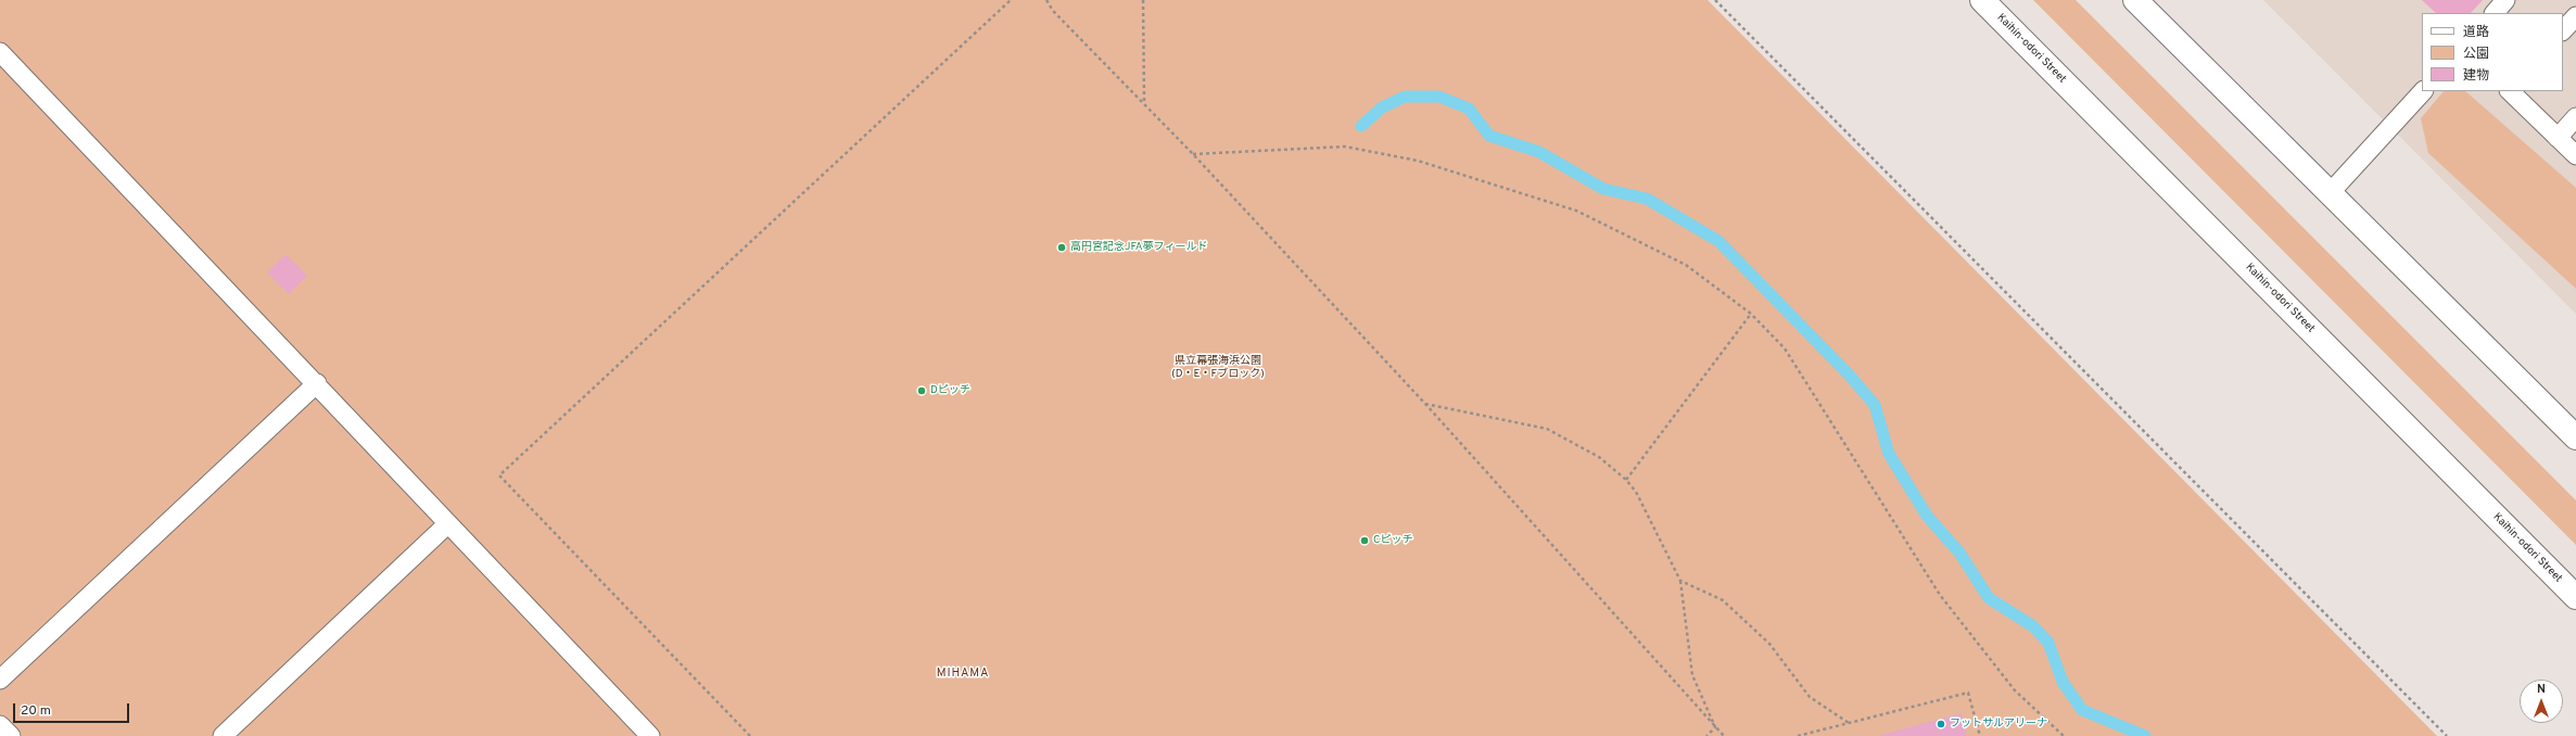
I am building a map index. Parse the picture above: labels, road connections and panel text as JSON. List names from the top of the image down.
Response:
{
  "streets": {
    "street": ["Kaihin-odori Street"]
  },
  "districts": ["MIHAMA"],
  "parks": ["県立幕張海浜公園 (D・E・Fブロック)"],
  "places": [
    "高円宮記念JFA夢フィールド",
    "Dピッチ",
    "Cピッチ",
    "フットサルアリーナ"
  ],
  "legend": ["道路", "公園", "建物"],
  "scale_bar": "20 m",
  "north": "top"
}
